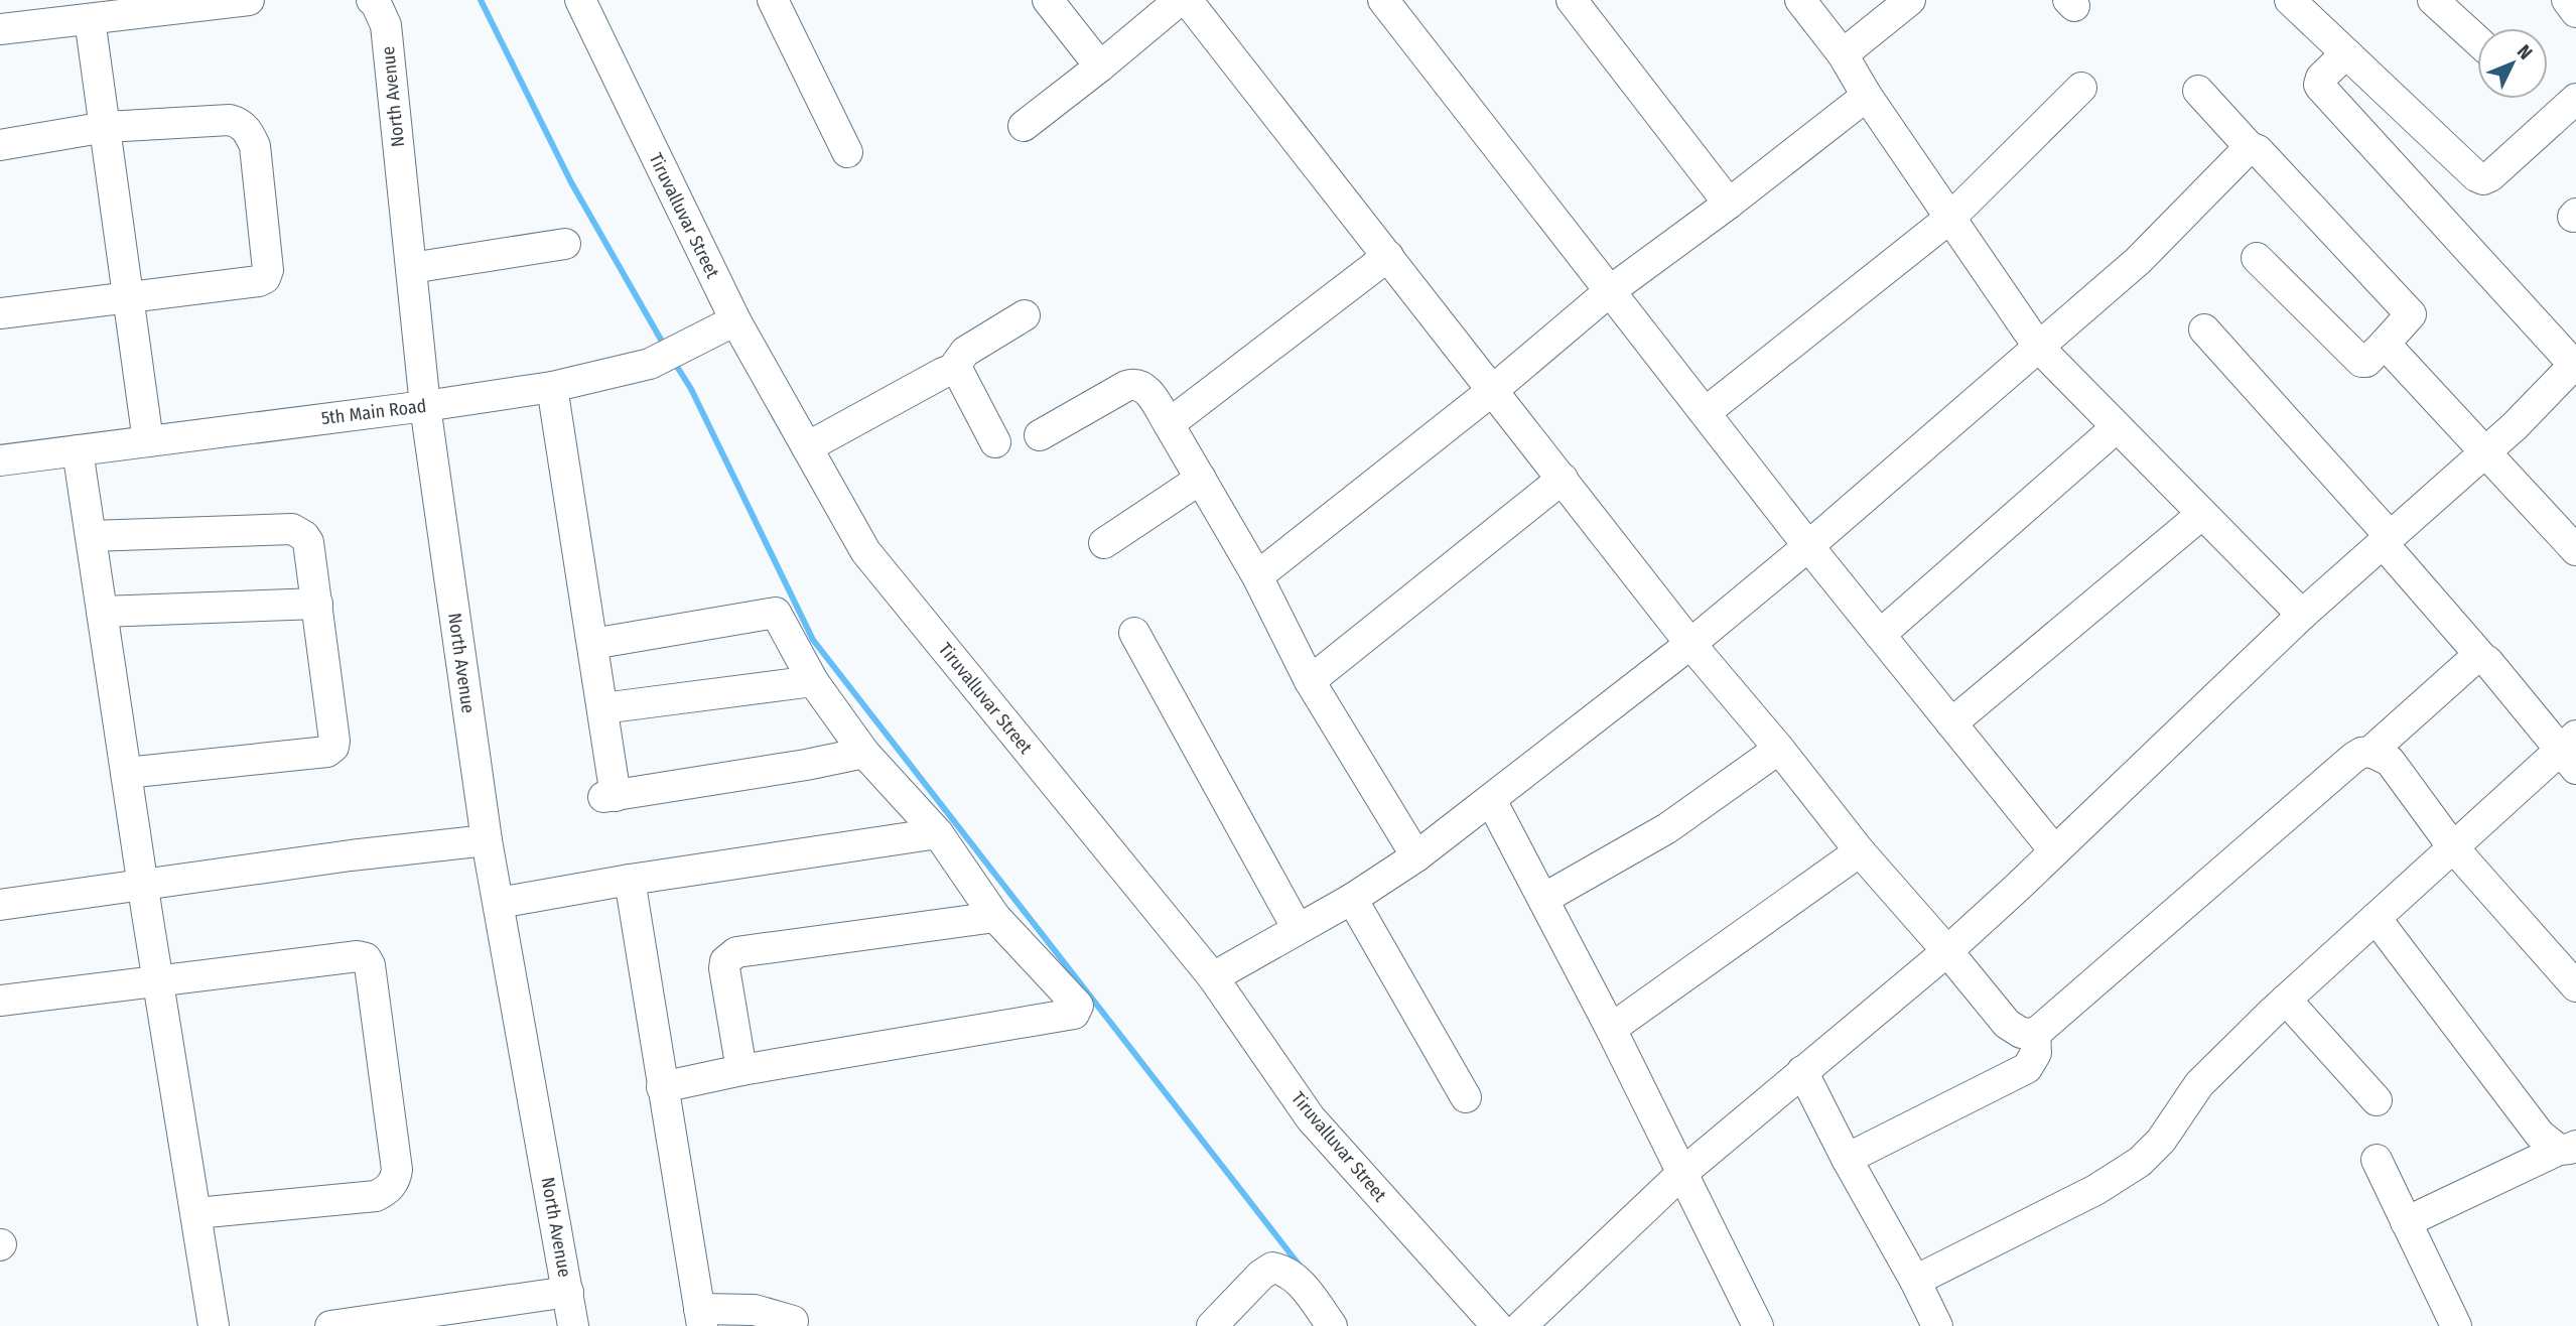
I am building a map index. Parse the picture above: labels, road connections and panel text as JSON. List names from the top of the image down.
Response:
{
  "streets": {
    "street": ["North Avenue", "Tiruvalluvar Street", "5th Main Road"]
  },
  "crossings": [
    ["North Avenue", "5th Main Road"],
    ["Tiruvalluvar Street", "5th Main Road"]
  ],
  "north": "top right"
}
